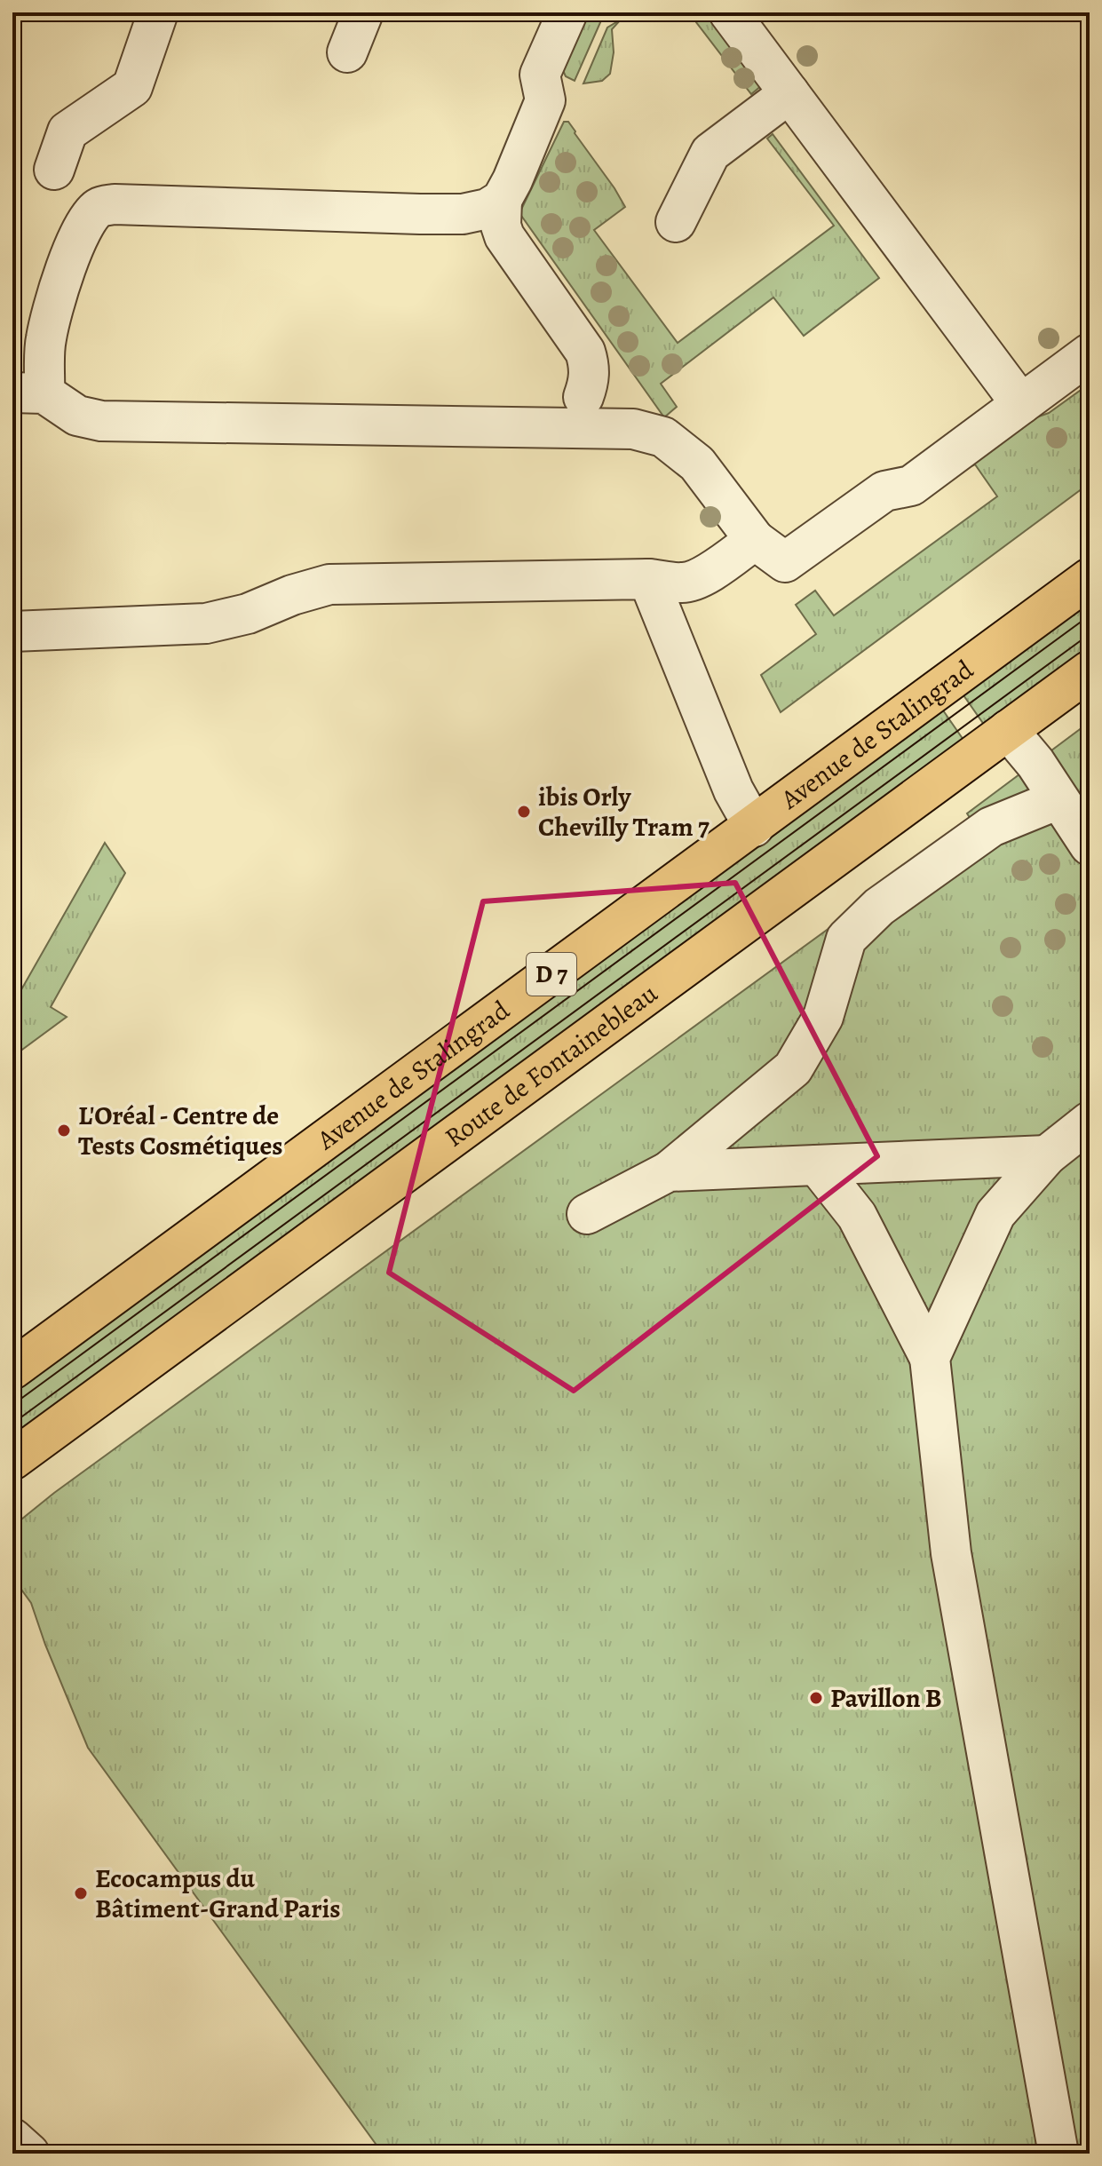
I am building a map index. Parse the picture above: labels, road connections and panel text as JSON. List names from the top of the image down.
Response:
{
  "streets": {
    "main road": ["Avenue de Stalingrad", "D 7", "Route de Fontainebleau"]
  },
  "places": [
    "ibis Orly Chevilly Tram 7",
    "L'Oréal - Centre de Tests Cosmétiques",
    "Pavillon B",
    "Ecocampus du Bâtiment-Grand Paris"
  ]
}
